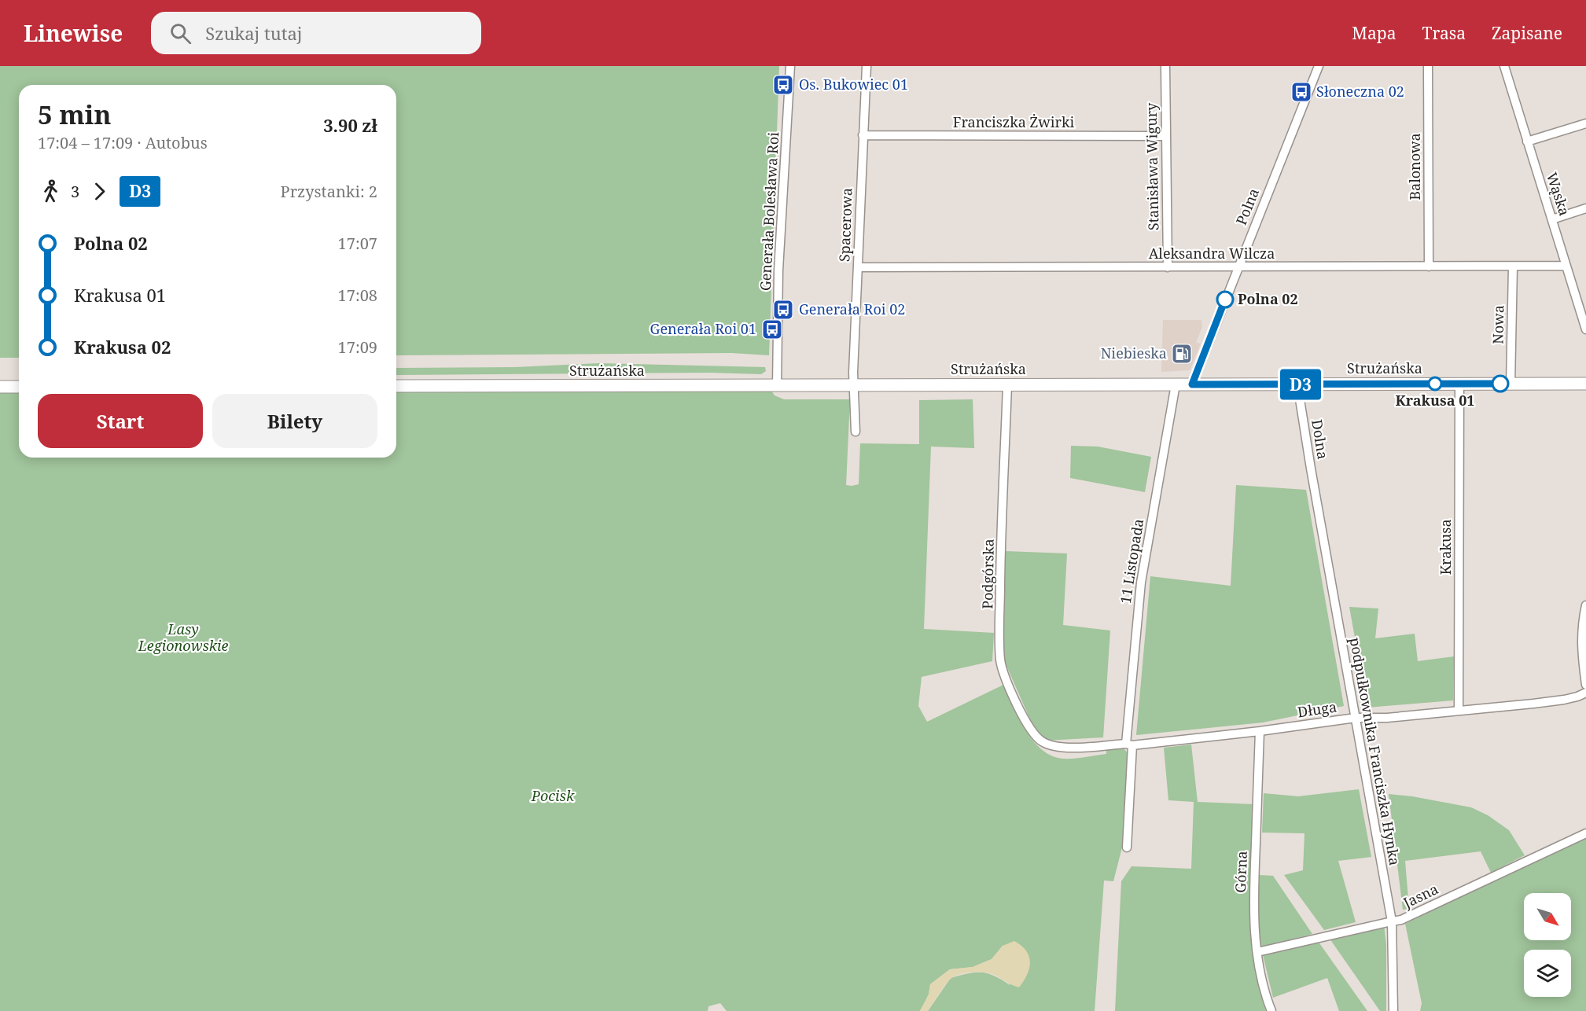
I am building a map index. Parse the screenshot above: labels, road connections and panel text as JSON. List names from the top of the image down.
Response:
{
  "streets": {
    "main road": ["Strużańska"],
    "street": [
      "Franciszka Żwirki",
      "Stanisława Wigury",
      "Balonowa",
      "Wąska",
      "Polna",
      "Generała Bolesława Roi",
      "Spacerowa",
      "Aleksandra Wilcza",
      "Nowa",
      "Dolna",
      "Krakusa",
      "11 Listopada",
      "Podgórska",
      "Długa",
      "podpułkownika Franciszka Hynka",
      "Górna",
      "Jasna"
    ]
  },
  "crossings": [
    ["Franciszka Żwirki", "Stanisława Wigury"],
    ["Franciszka Żwirki", "Spacerowa"],
    ["Stanisława Wigury", "Aleksandra Wilcza"],
    ["Balonowa", "Aleksandra Wilcza"],
    ["Wąska", "Aleksandra Wilcza"],
    ["Polna", "Aleksandra Wilcza"],
    ["Polna", "Strużańska"],
    ["Generała Bolesława Roi", "Strużańska"],
    ["Spacerowa", "Aleksandra Wilcza"],
    ["Spacerowa", "Strużańska"],
    ["Aleksandra Wilcza", "Nowa"],
    ["Nowa", "Strużańska"],
    ["Strużańska", "Dolna"],
    ["Strużańska", "Krakusa"],
    ["Strużańska", "11 Listopada"],
    ["Strużańska", "Podgórska"],
    ["Dolna", "podpułkownika Franciszka Hynka"],
    ["Krakusa", "Długa"],
    ["11 Listopada", "Długa"],
    ["Podgórska", "Długa"],
    ["Długa", "podpułkownika Franciszka Hynka"],
    ["Długa", "Górna"],
    ["podpułkownika Franciszka Hynka", "Jasna"],
    ["Górna", "Jasna"]
  ],
  "parks": ["Lasy Legionowskie", "Pocisk"],
  "places": {
    "bus stop": [
      "Os. Bukowiec 01",
      "Słoneczna 02",
      "Generała Roi 02",
      "Generała Roi 01"
    ],
    "other": ["Polna 02", "Krakusa 01"],
    "fuel station": ["Niebieska"]
  },
  "lines": ["bus line D3"],
  "north": "bottom right",
  "page": {
    "header": "Linewise",
    "search": "Szukaj tutaj",
    "nav": ["Mapa", "Trasa", "Zapisane"],
    "on_map": "D3",
    "heading": ["5 min", "17:04 – 17:09 · Autobus", "3.90 zł"],
    "legs": ["3", "D3", "Przystanki: 2"],
    "list": [
      {
        "name": "Polna 02",
        "value": "17:07"
      },
      {
        "name": "Krakusa 01",
        "value": "17:08"
      },
      {
        "name": "Krakusa 02",
        "value": "17:09"
      }
    ],
    "buttons": ["Start", "Bilety"]
  }
}
